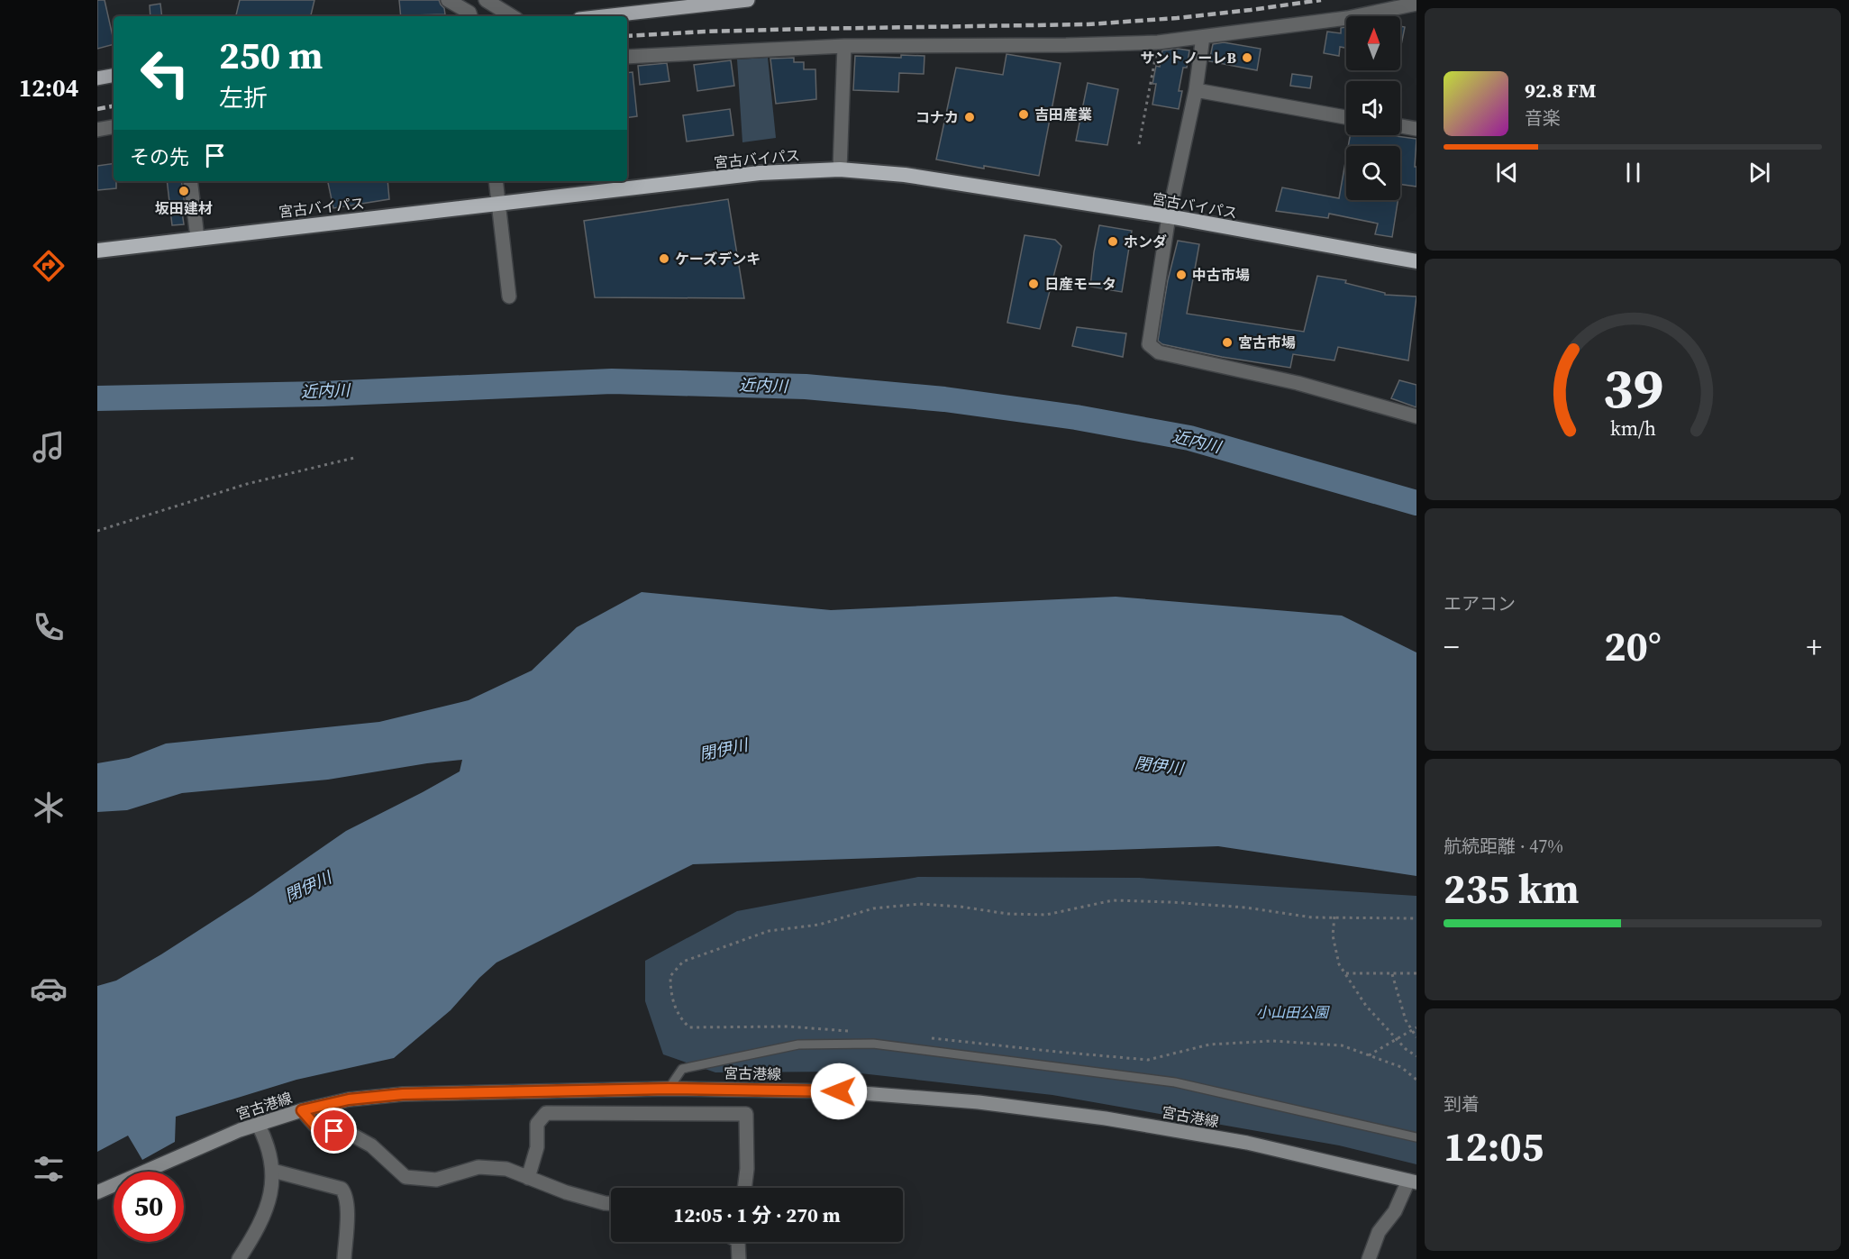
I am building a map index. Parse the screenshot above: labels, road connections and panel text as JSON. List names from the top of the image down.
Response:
{
  "streets": {
    "highway": ["宮古バイパス"],
    "main road": ["宮古港線"]
  },
  "water": ["近内川", "閉伊川"],
  "parks": ["小山田公園"],
  "places": [
    "サントノーレB",
    "吉田産業",
    "コナカ",
    "坂田建材",
    "ホンダ",
    "ケーズデンキ",
    "中古市場",
    "日産モータ",
    "宮古市場"
  ],
  "north": "top",
  "page": {
    "tabs": "12:04",
    "turn": ["250 m", "左折"],
    "song": ["92.8 FM", "音楽"],
    "then": "その先",
    "tile": [
      "エアコン",
      ["航続距離 · 47%", "235 km"],
      ["到着", "12:05"]
    ],
    "heat": ["−", "20°", "+"],
    "limit": "50",
    "trip": "12:05 · 1 分 · 270 m",
    "gauge": ["39", "km/h"]
  }
}
